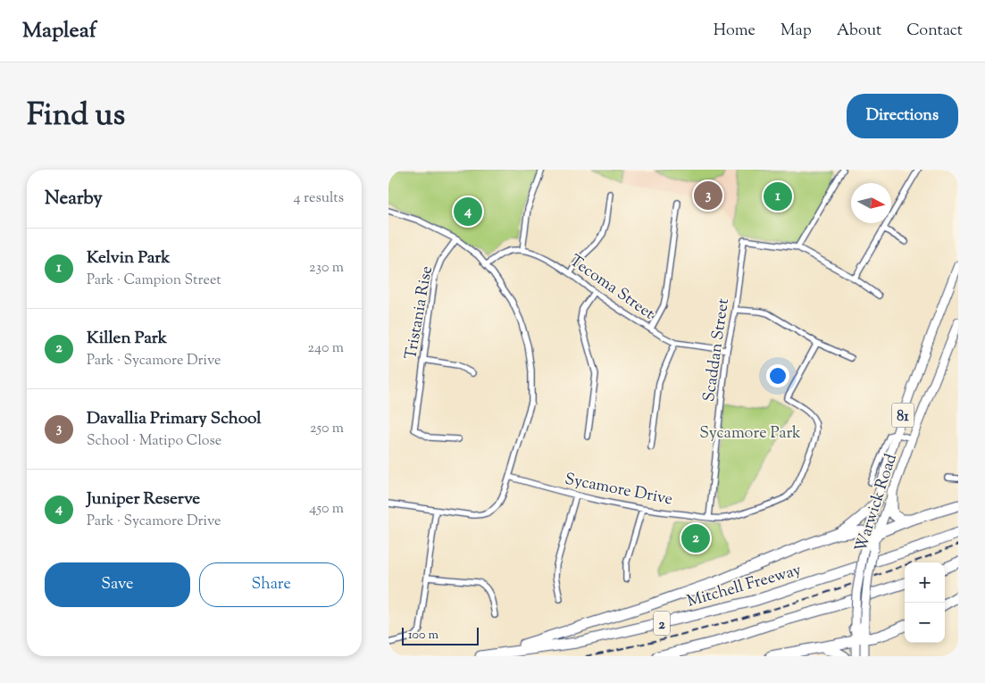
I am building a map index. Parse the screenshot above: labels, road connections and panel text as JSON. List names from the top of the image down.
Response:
{
  "streets": {
    "highway": ["Mitchell Freeway", "2"],
    "main road": ["81", "Warwick Road"],
    "street": [
      "Tecoma Street",
      "Tristania Rise",
      "Scaddan Street",
      "Sycamore Drive"
    ]
  },
  "crossings": [
    ["Tecoma Street", "Scaddan Street"],
    ["Scaddan Street", "Sycamore Drive"]
  ],
  "parks": ["Sycamore Park"],
  "scale_bar": "100 m",
  "north": "right",
  "page": {
    "header": "Mapleaf",
    "nav": [
      "Home",
      "Map",
      "About",
      "Contact"
    ],
    "title": "Find us",
    "buttons": [
      "Directions",
      ["Save", "Share"]
    ],
    "heading": ["Nearby", "4 results"],
    "pins": [
      "3",
      "1",
      "4",
      "2"
    ],
    "list": [
      {
        "mark": "1",
        "name": "Kelvin Park",
        "note": "Park · Campion Street",
        "value": "230 m"
      },
      {
        "mark": "2",
        "name": "Killen Park",
        "note": "Park · Sycamore Drive",
        "value": "240 m"
      },
      {
        "mark": "3",
        "name": "Davallia Primary School",
        "note": "School · Matipo Close",
        "value": "250 m"
      },
      {
        "mark": "4",
        "name": "Juniper Reserve",
        "note": "Park · Sycamore Drive",
        "value": "450 m"
      }
    ],
    "map_buttons": ["+", "−"],
    "scale": "100 m"
  }
}
